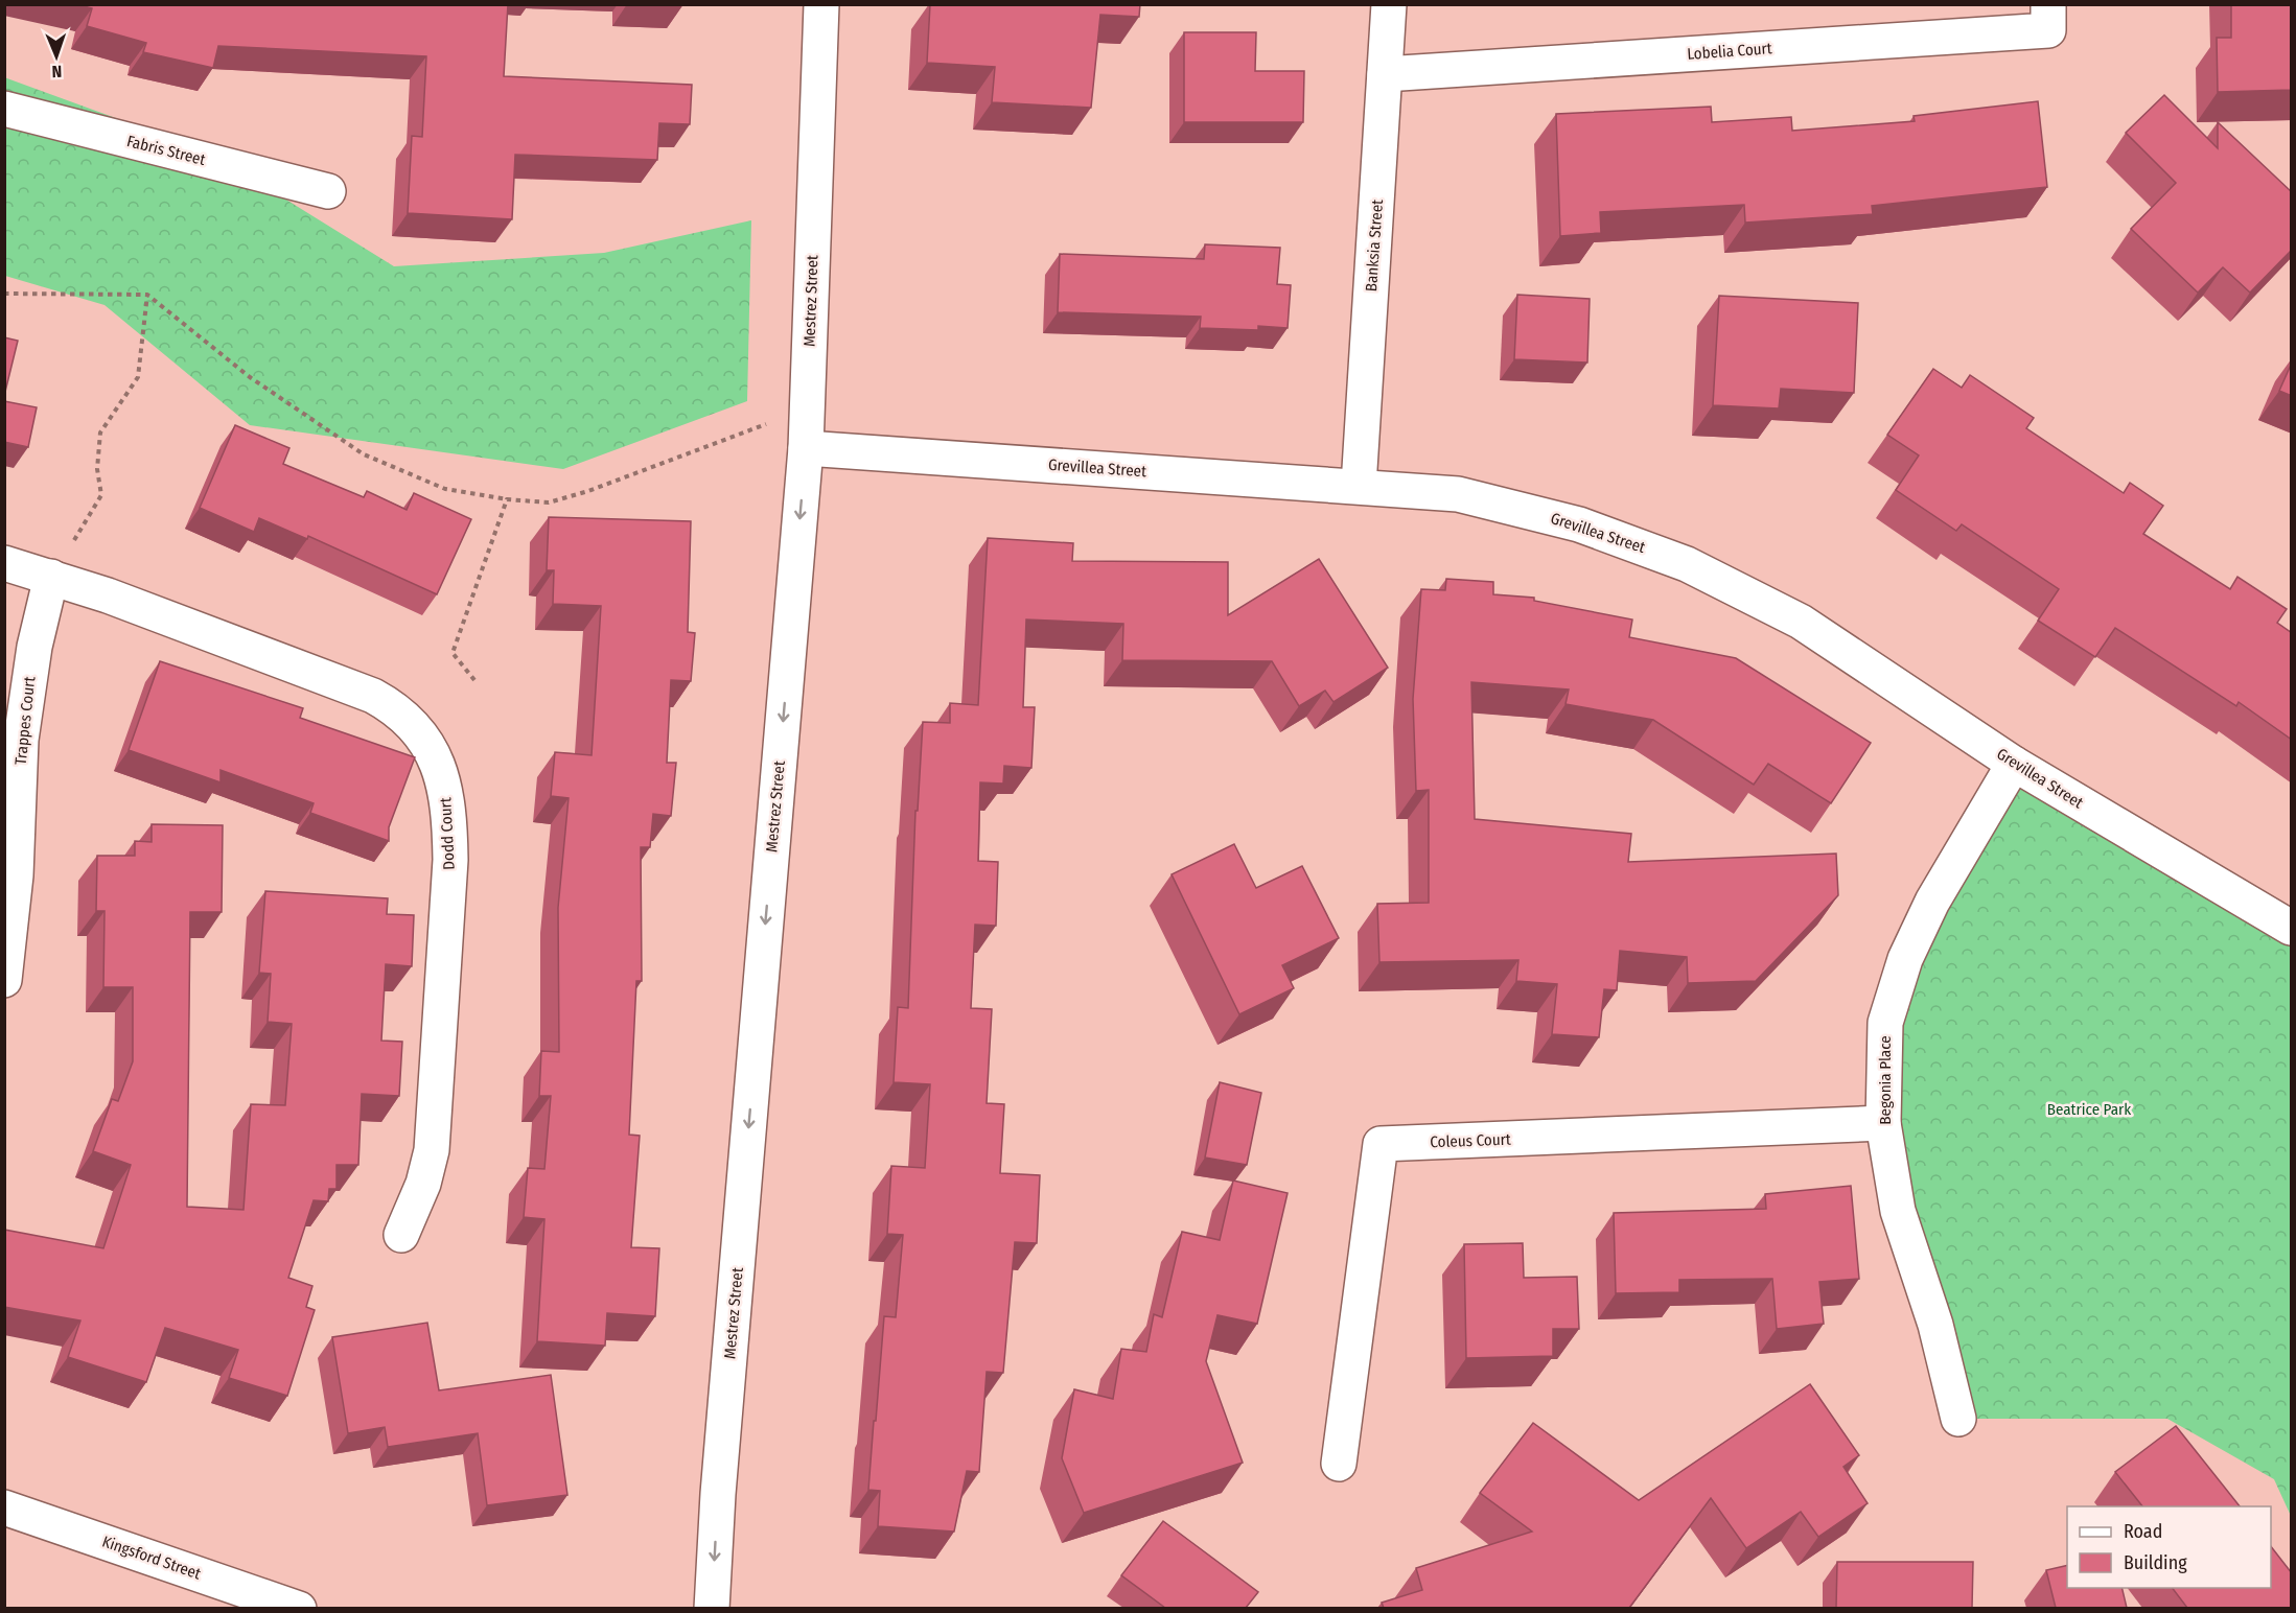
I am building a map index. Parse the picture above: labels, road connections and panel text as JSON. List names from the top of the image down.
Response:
{
  "streets": {
    "street": [
      "Lobelia Court",
      "Fabris Street",
      "Banksia Street",
      "Mestrez Street",
      "Grevillea Street",
      "Trappes Court",
      "Dodd Court",
      "Begonia Place",
      "Coleus Court",
      "Kingsford Street"
    ]
  },
  "crossings": [
    ["Lobelia Court", "Banksia Street"],
    ["Banksia Street", "Grevillea Street"],
    ["Mestrez Street", "Grevillea Street"],
    ["Grevillea Street", "Begonia Place"],
    ["Trappes Court", "Dodd Court"],
    ["Begonia Place", "Coleus Court"]
  ],
  "one_way": ["Mestrez Street"],
  "parks": ["Beatrice Park"],
  "legend": ["Road", "Building"],
  "north": "bottom"
}
